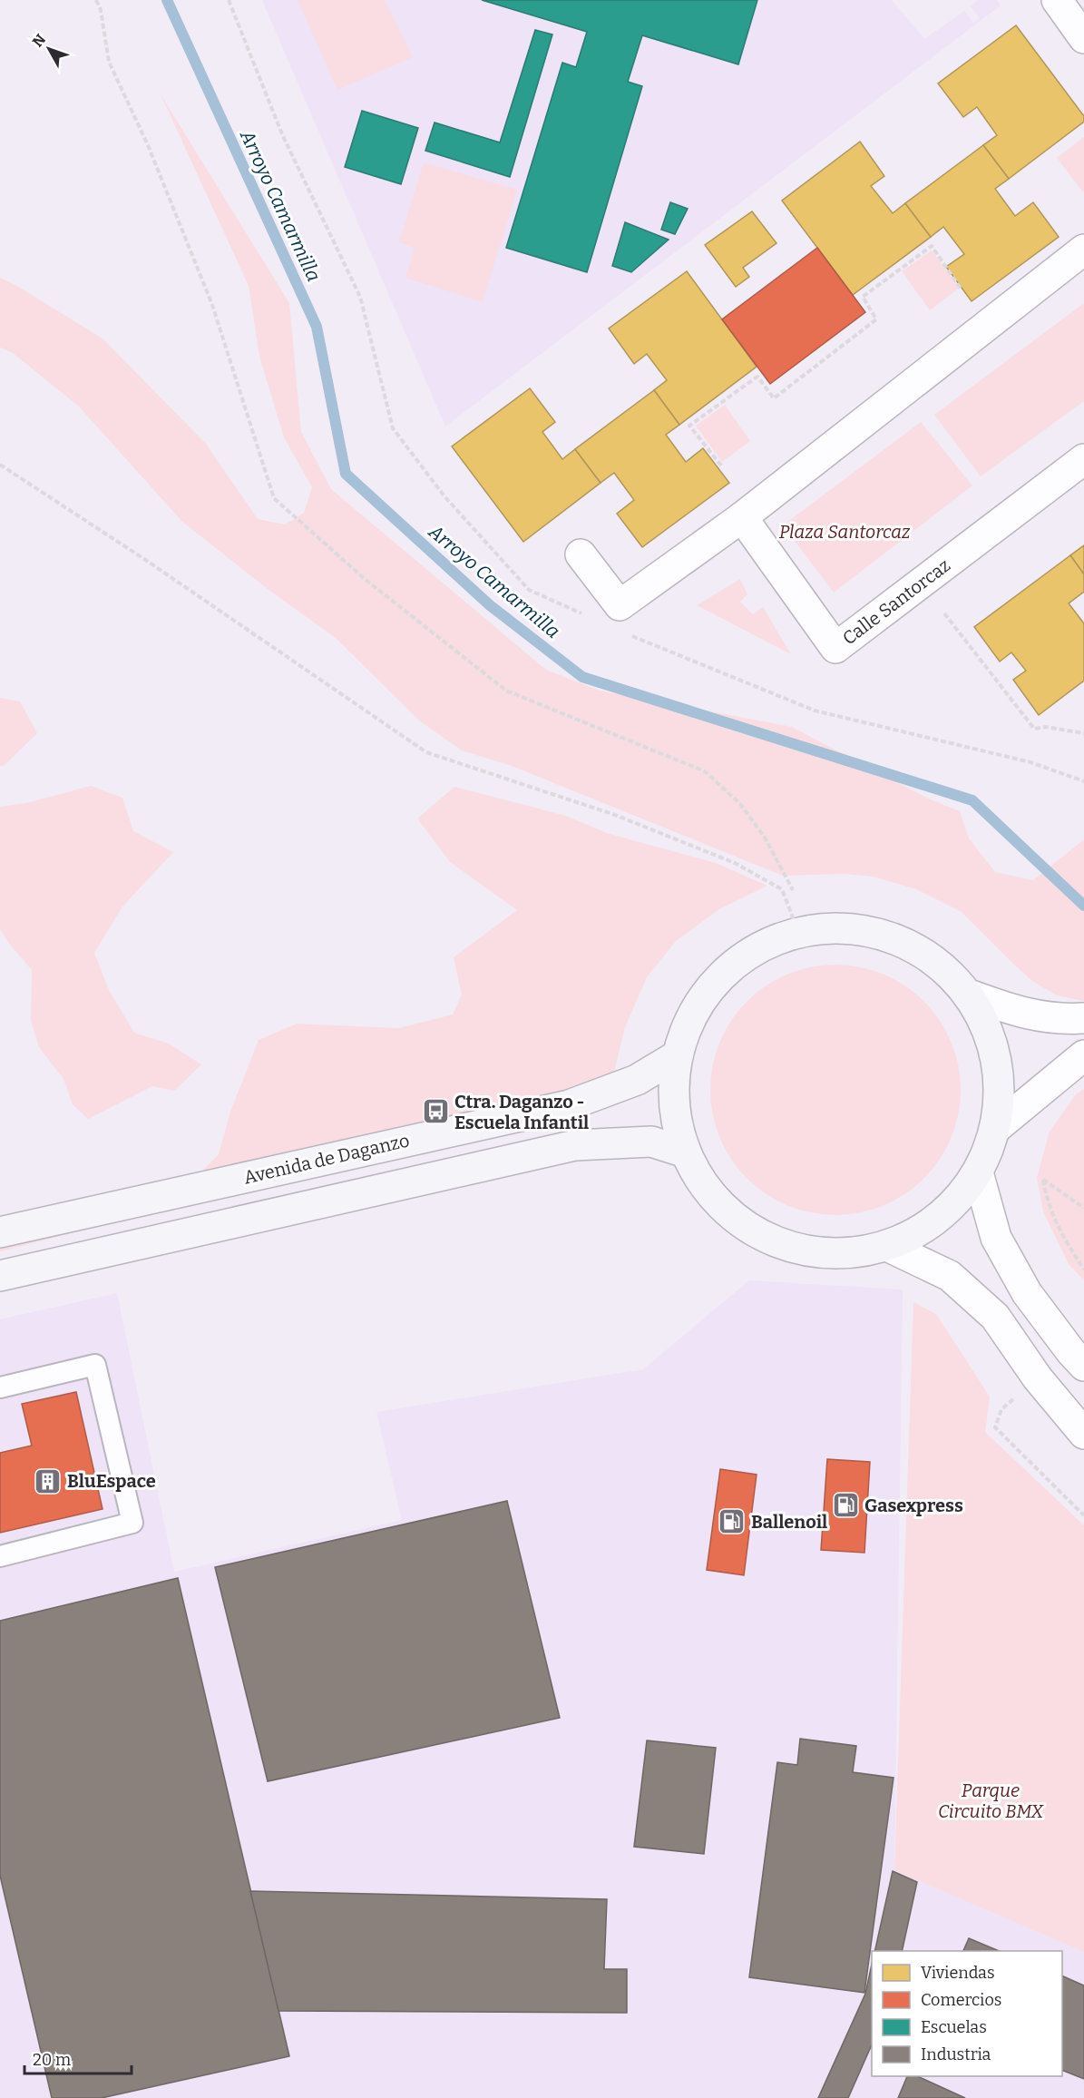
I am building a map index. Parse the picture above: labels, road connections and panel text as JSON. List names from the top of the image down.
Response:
{
  "streets": {
    "main road": ["Avenida de Daganzo"],
    "street": ["Calle Santorcaz"]
  },
  "water": ["Arroyo Camarmilla"],
  "parks": ["Plaza Santorcaz", "Parque Circuito BMX"],
  "places": {
    "bus stop": ["Ctra. Daganzo - Escuela Infantil"],
    "building": ["BluEspace"],
    "fuel station": ["Gasexpress", "Ballenoil"]
  },
  "legend": [
    "Viviendas",
    "Comercios",
    "Escuelas",
    "Industria"
  ],
  "scale_bar": "20 m",
  "north": "top left"
}
